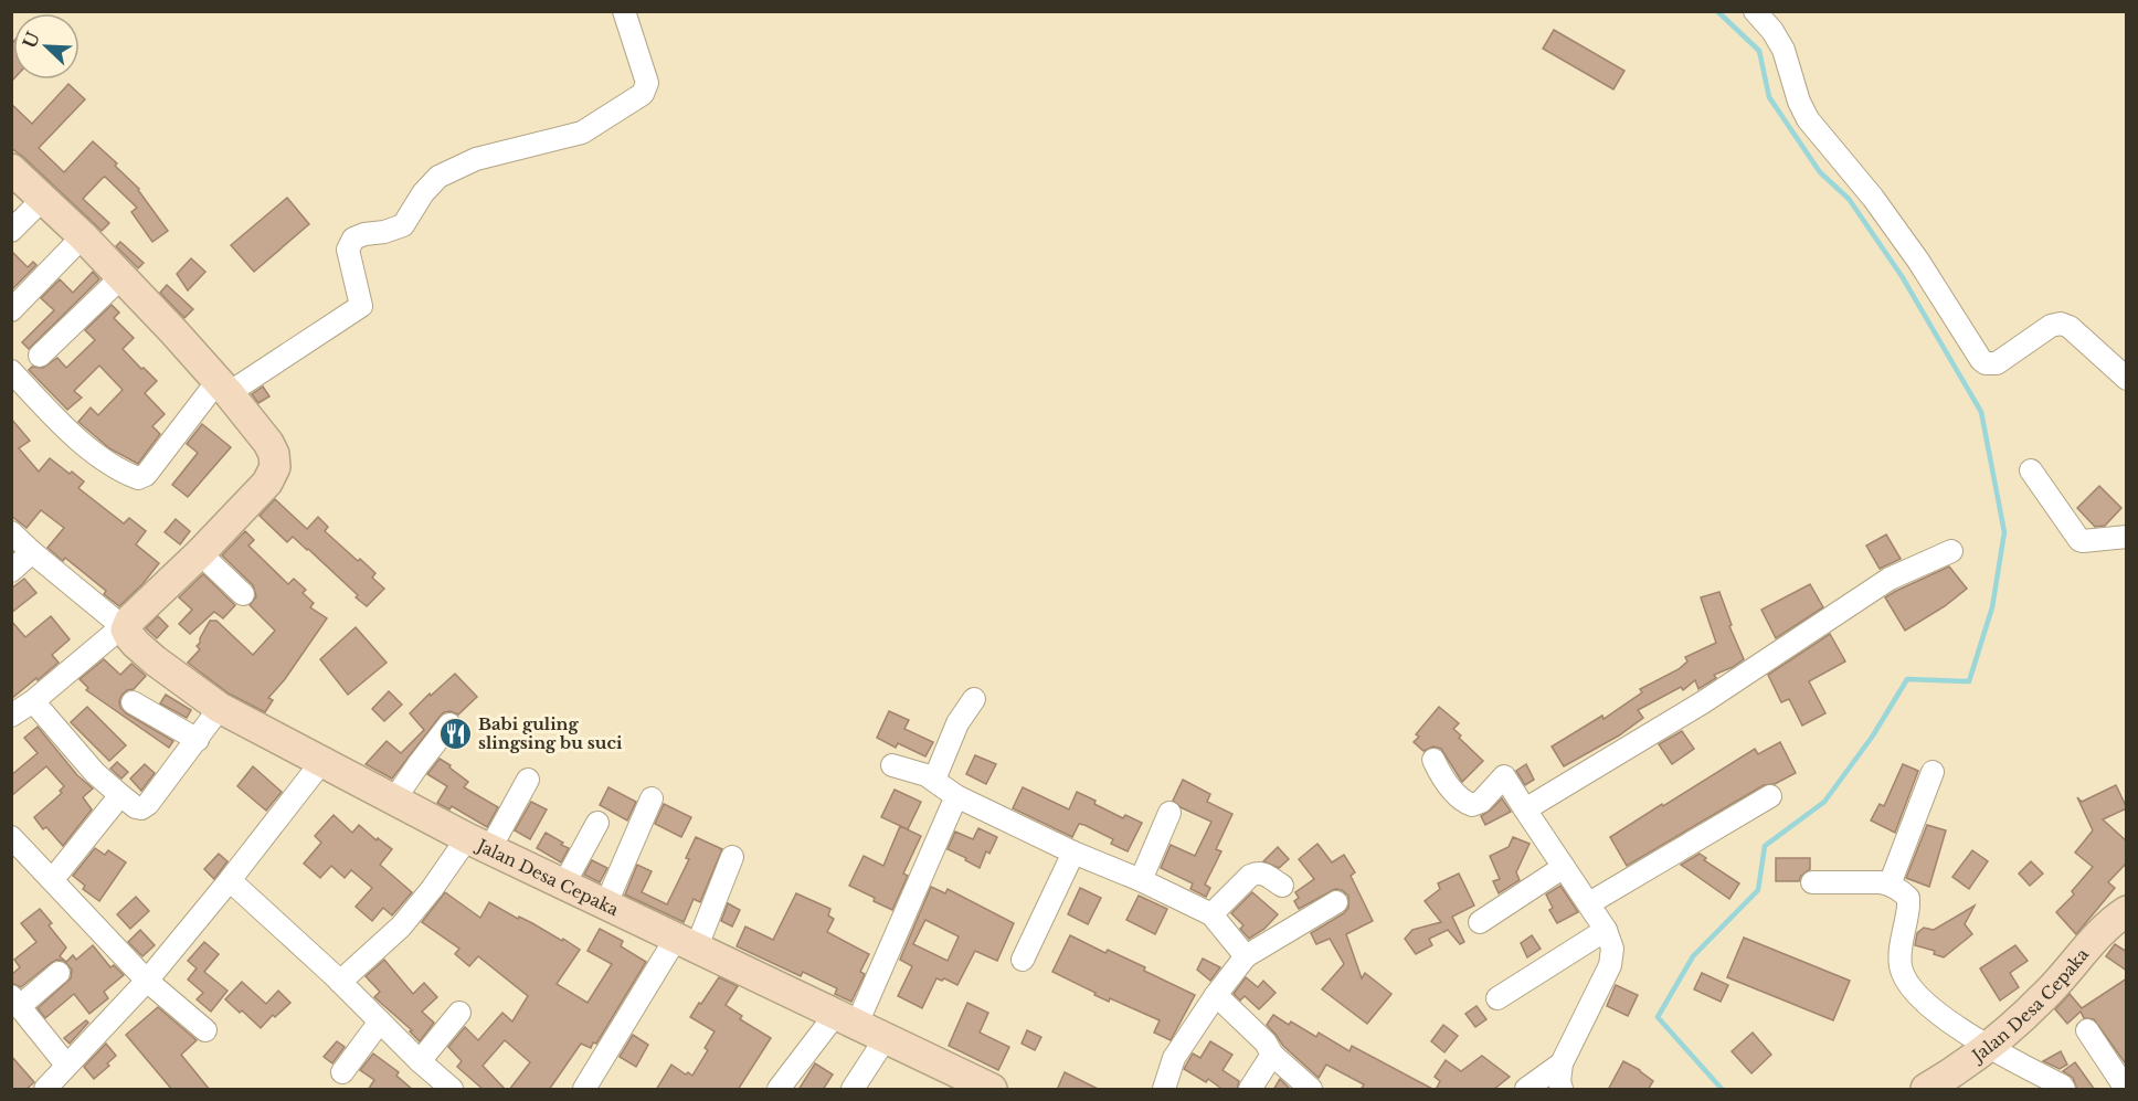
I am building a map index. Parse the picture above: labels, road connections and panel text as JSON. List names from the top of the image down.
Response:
{
  "streets": {
    "street": ["Jalan Desa Cepaka"]
  },
  "places": {
    "restaurant": ["Babi guling slingsing bu suci"]
  },
  "north": "top left"
}
